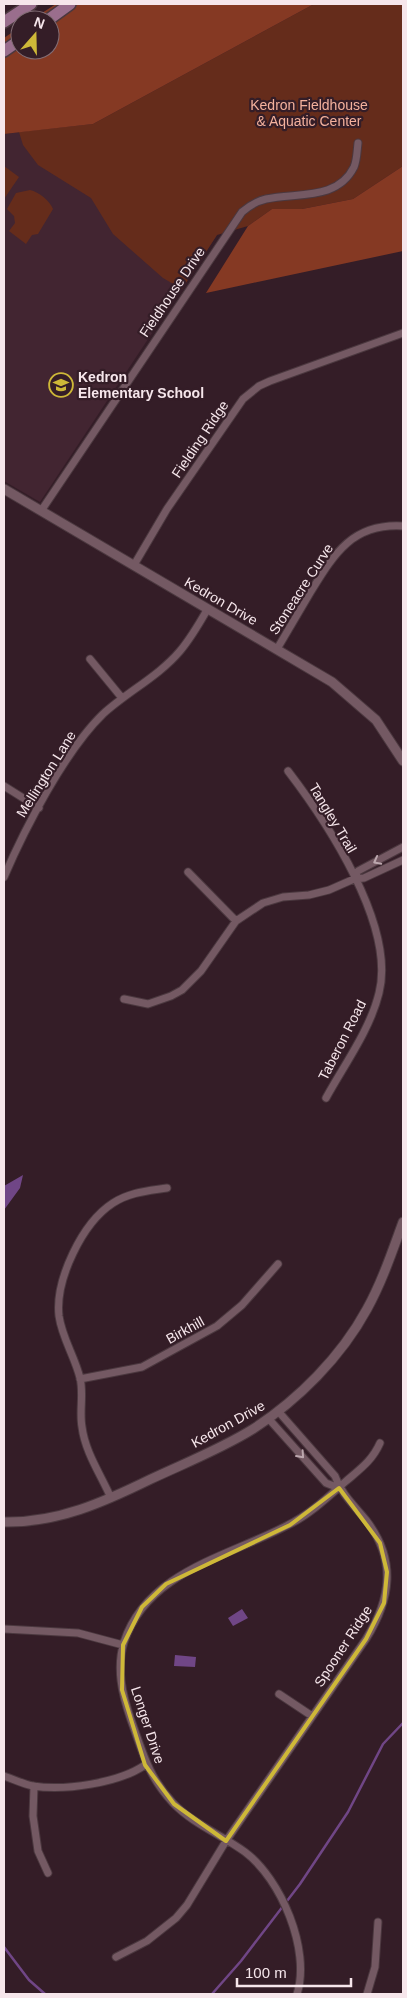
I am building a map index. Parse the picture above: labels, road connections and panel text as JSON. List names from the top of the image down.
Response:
{
  "streets": {
    "street": [
      "Fieldhouse Drive",
      "Fielding Ridge",
      "Stoneacre Curve",
      "Kedron Drive",
      "Mellington Lane",
      "Tangley Trail",
      "Taberon Road",
      "Birkhill",
      "Spooner Ridge",
      "Longer Drive"
    ]
  },
  "crossings": [
    ["Fieldhouse Drive", "Kedron Drive"],
    ["Fielding Ridge", "Kedron Drive"],
    ["Stoneacre Curve", "Kedron Drive"],
    ["Kedron Drive", "Mellington Lane"],
    ["Kedron Drive", "Spooner Ridge"],
    ["Tangley Trail", "Taberon Road"],
    ["Spooner Ridge", "Longer Drive"]
  ],
  "parks": ["Kedron Fieldhouse & Aquatic Center"],
  "places": {
    "school or university": ["Kedron Elementary School"]
  },
  "scale_bar": "100 m",
  "north": "top"
}
